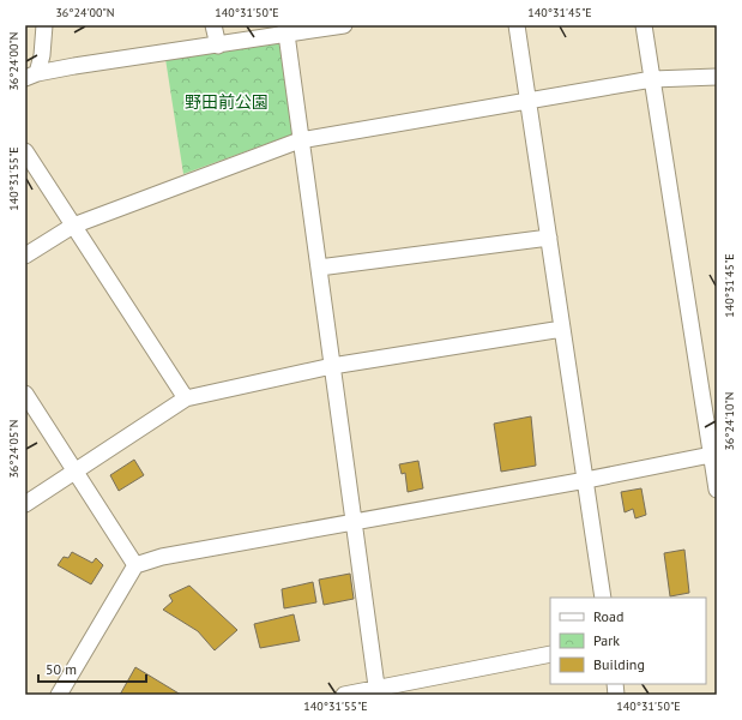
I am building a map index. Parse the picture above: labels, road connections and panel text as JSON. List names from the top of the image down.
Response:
{
  "parks": ["野田前公園"],
  "legend": ["Road", "Park", "Building"],
  "scale_bar": "50 m",
  "coordinates": [
    "36°24'00\"N",
    "140°31'50\"E",
    "140°31'45\"E",
    "140°31'55\"E",
    "36°24'10\"N",
    "36°24'05\"N"
  ]
}
